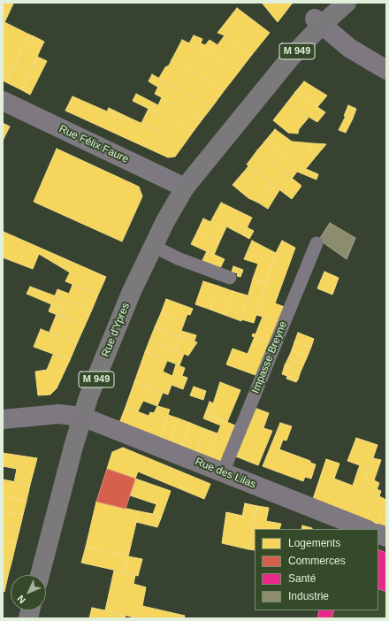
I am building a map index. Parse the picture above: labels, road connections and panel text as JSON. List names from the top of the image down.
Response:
{
  "streets": {
    "main road": ["M 949", "Rue d'Ypres"],
    "street": ["Rue Félix Faure", "Rue des Lilas"],
    "lane": ["Impasse Breyne"]
  },
  "crossings": [
    ["M 949", "Rue d'Ypres"],
    ["Rue Félix Faure", "Rue d'Ypres"],
    ["Rue d'Ypres", "Rue des Lilas"],
    ["Impasse Breyne", "Rue des Lilas"]
  ],
  "legend": [
    "Logements",
    "Commerces",
    "Santé",
    "Industrie"
  ],
  "north": "bottom left"
}
